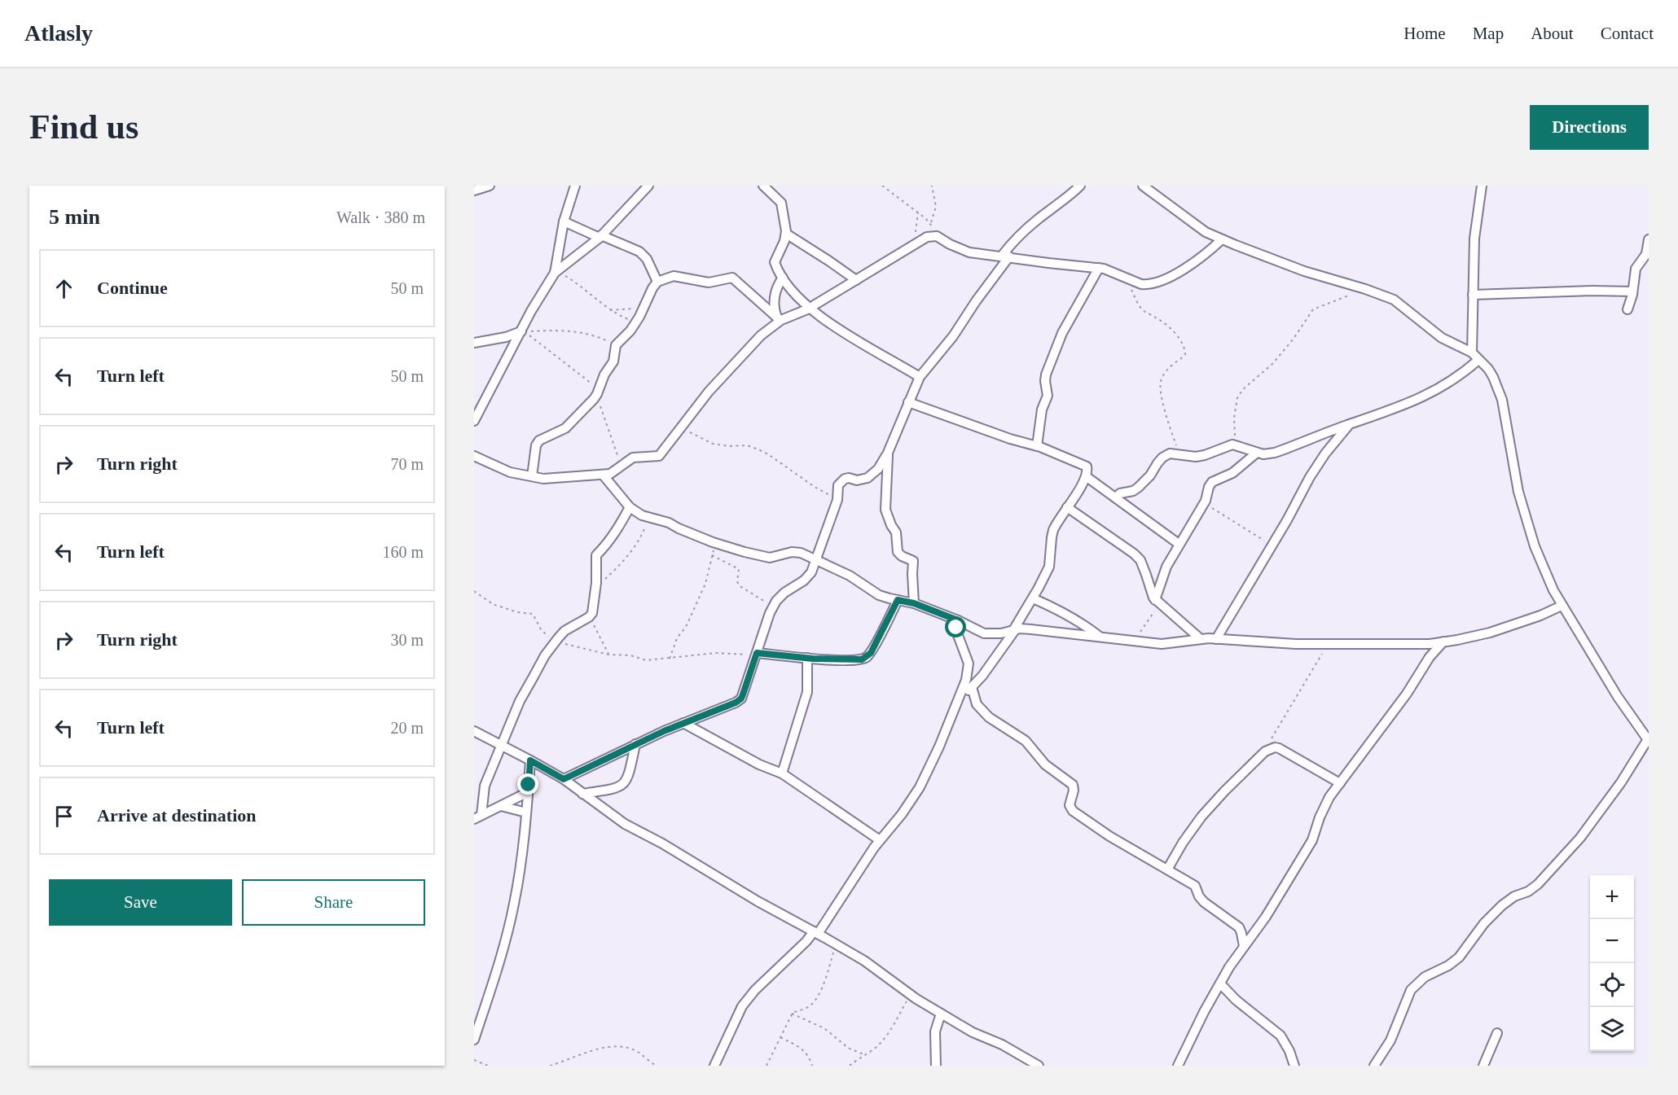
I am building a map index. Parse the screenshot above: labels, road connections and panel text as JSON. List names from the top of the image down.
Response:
{
  "page": {
    "header": "Atlasly",
    "nav": [
      "Home",
      "Map",
      "About",
      "Contact"
    ],
    "buttons": [
      "Directions",
      ["Save", "Share"]
    ],
    "title": "Find us",
    "heading": ["5 min", "Walk · 380 m"],
    "list": [
      ["Continue", "50 m"],
      ["Turn left", "50 m"],
      ["Turn right", "70 m"],
      ["Turn left", "160 m"],
      ["Turn right", "30 m"],
      ["Turn left", "20 m"],
      "Arrive at destination"
    ],
    "map_buttons": ["+", "−"]
  }
}
